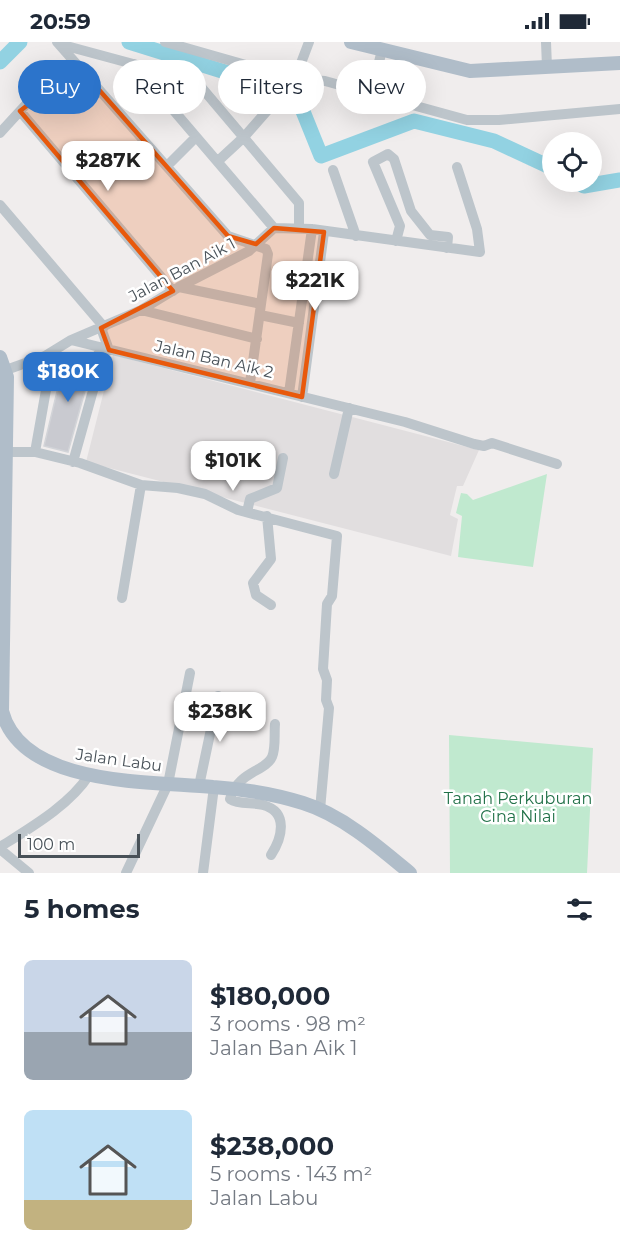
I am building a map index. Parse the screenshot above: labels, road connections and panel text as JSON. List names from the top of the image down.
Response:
{
  "streets": {
    "main road": ["Jalan Labu"],
    "street": ["Jalan Ban Aik 1", "Jalan Ban Aik 2"]
  },
  "crossings": [
    ["Jalan Ban Aik 1", "Jalan Ban Aik 2"],
    ["Jalan Ban Aik 1", "Jalan Labu"]
  ],
  "parks": ["Tanah Perkuburan Cina Nilai"],
  "scale_bar": "100 m",
  "page": {
    "status": "20:59",
    "chip": [
      "Buy",
      "Rent",
      "Filters",
      "New"
    ],
    "price": [
      "$287K",
      "$221K",
      "$180K",
      "$101K",
      "$238K"
    ],
    "scale": "100 m",
    "heading": "5 homes",
    "list": [
      {
        "name": "$180,000",
        "note": "3 rooms · 98 m² · Jalan Ban Aik 1"
      },
      {
        "name": "$238,000",
        "note": "5 rooms · 143 m² · Jalan Labu"
      }
    ]
  }
}
